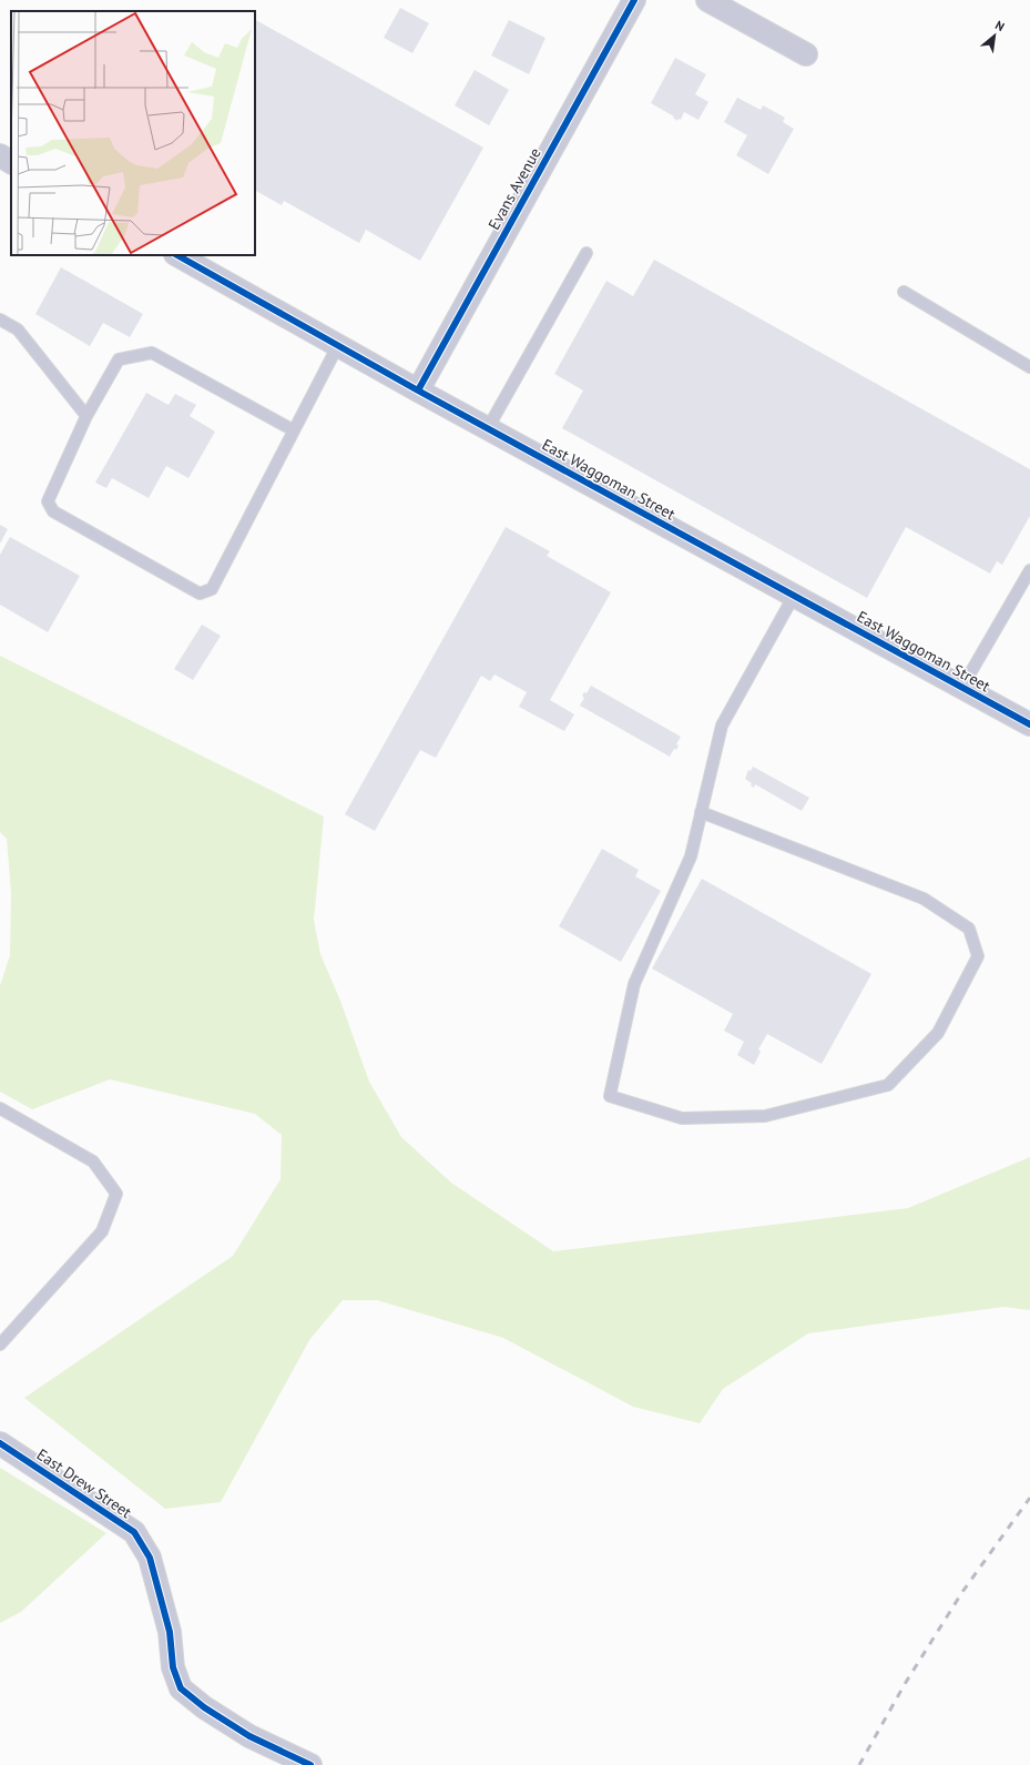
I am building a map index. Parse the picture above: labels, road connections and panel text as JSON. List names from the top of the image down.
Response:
{
  "streets": {
    "street": ["Evans Avenue", "East Waggoman Street", "East Drew Street"]
  },
  "crossings": [
    ["Evans Avenue", "East Waggoman Street"]
  ],
  "north": "top right"
}
